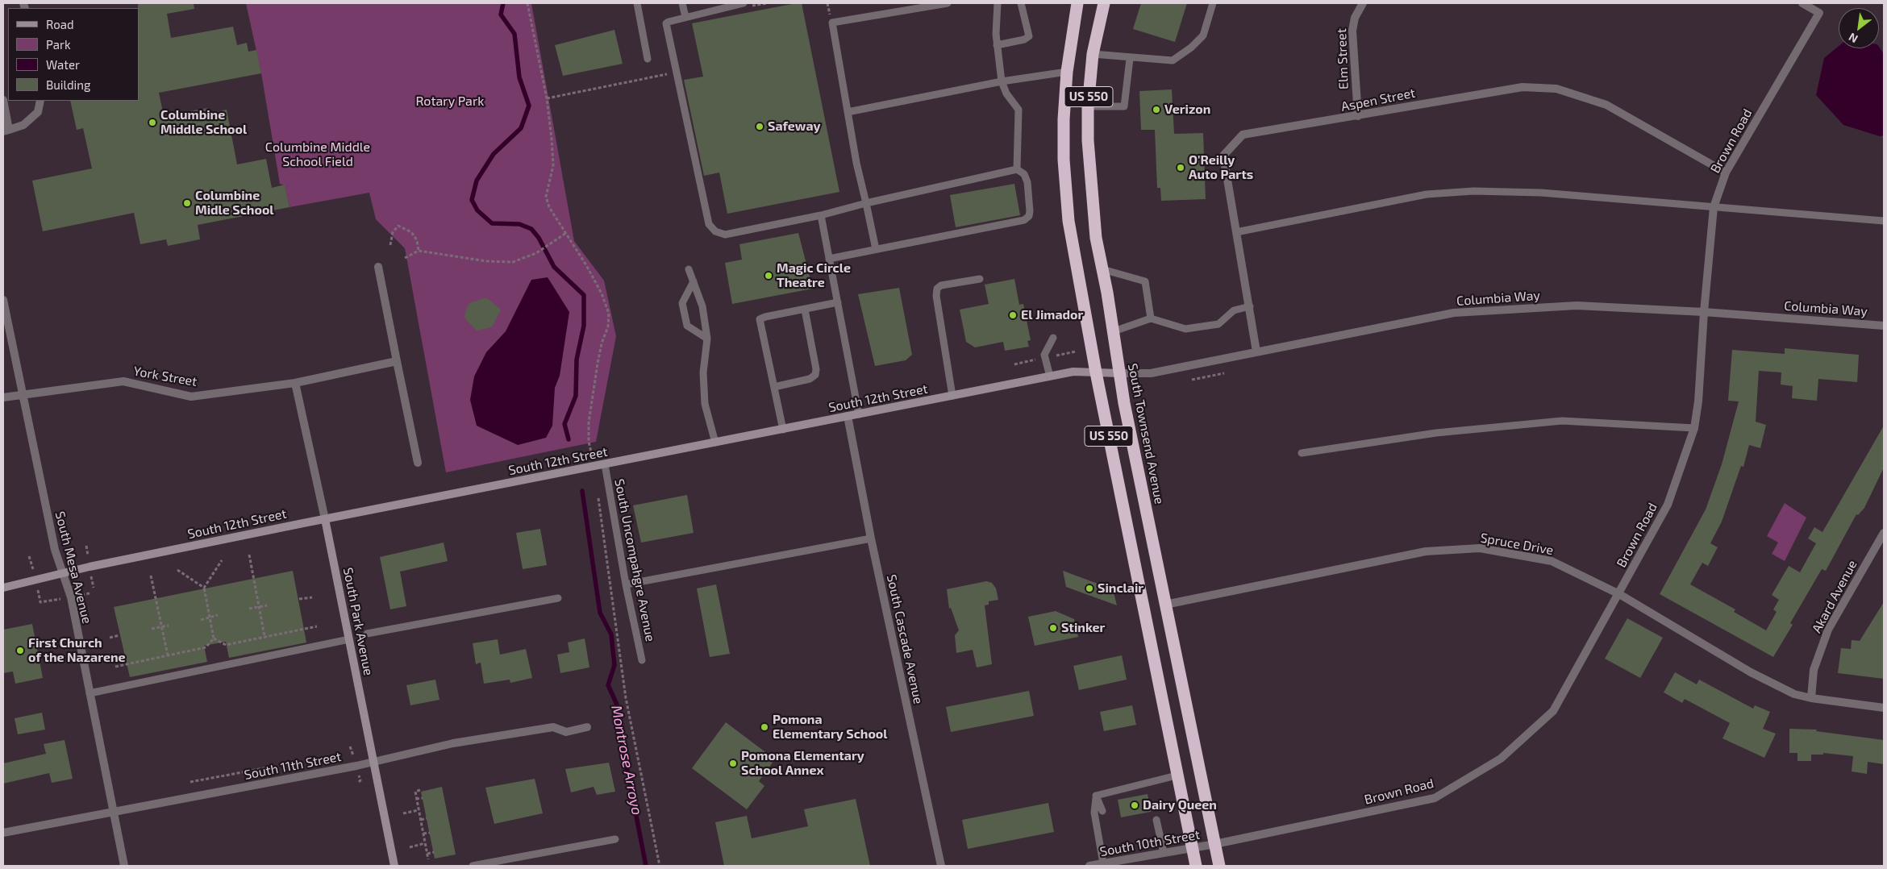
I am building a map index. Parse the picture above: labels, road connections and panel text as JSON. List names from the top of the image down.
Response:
{
  "streets": {
    "highway": ["US 550", "South Townsend Avenue"],
    "street": [
      "Elm Street",
      "Aspen Street",
      "Brown Road",
      "Columbia Way",
      "York Street",
      "South 12th Street",
      "Spruce Drive",
      "South Mesa Avenue",
      "Akard Avenue",
      "South Park Avenue",
      "South Cascade Avenue",
      "South 11th Street",
      "South 10th Street"
    ],
    "lane": ["South Uncompahgre Avenue"]
  },
  "crossings": [
    ["Elm Street", "Aspen Street"],
    ["US 550", "South 12th Street"],
    ["US 550", "South 10th Street"],
    ["Aspen Street", "Brown Road"],
    ["Aspen Street", "Columbia Way"],
    ["Brown Road", "Columbia Way"],
    ["Brown Road", "South Townsend Avenue"],
    ["Brown Road", "Spruce Drive"],
    ["Brown Road", "South 10th Street"],
    ["Columbia Way", "South 12th Street"],
    ["Columbia Way", "South Townsend Avenue"],
    ["York Street", "South Mesa Avenue"],
    ["York Street", "South Park Avenue"],
    ["South 12th Street", "South Townsend Avenue"],
    ["South 12th Street", "South Uncompahgre Avenue"],
    ["South 12th Street", "South Mesa Avenue"],
    ["South 12th Street", "South Park Avenue"],
    ["South 12th Street", "South Cascade Avenue"],
    ["South Townsend Avenue", "Spruce Drive"],
    ["South Townsend Avenue", "South 10th Street"],
    ["Spruce Drive", "Akard Avenue"],
    ["South Mesa Avenue", "South 11th Street"],
    ["South Park Avenue", "South 11th Street"]
  ],
  "water": ["Montrose Arroyo"],
  "parks": ["Rotary Park", "Columbine Middle School Field"],
  "places": [
    "Verizon",
    "Columbine Middle School",
    "Safeway",
    "O'Reilly Auto Parts",
    "Columbine Midle School",
    "Magic Circle Theatre",
    "El Jimador",
    "Sinclair",
    "Stinker",
    "First Church of the Nazarene",
    "Pomona Elementary School",
    "Pomona Elementary School Annex",
    "Dairy Queen"
  ],
  "legend": [
    "Road",
    "Park",
    "Water",
    "Building"
  ],
  "north": "bottom left"
}
